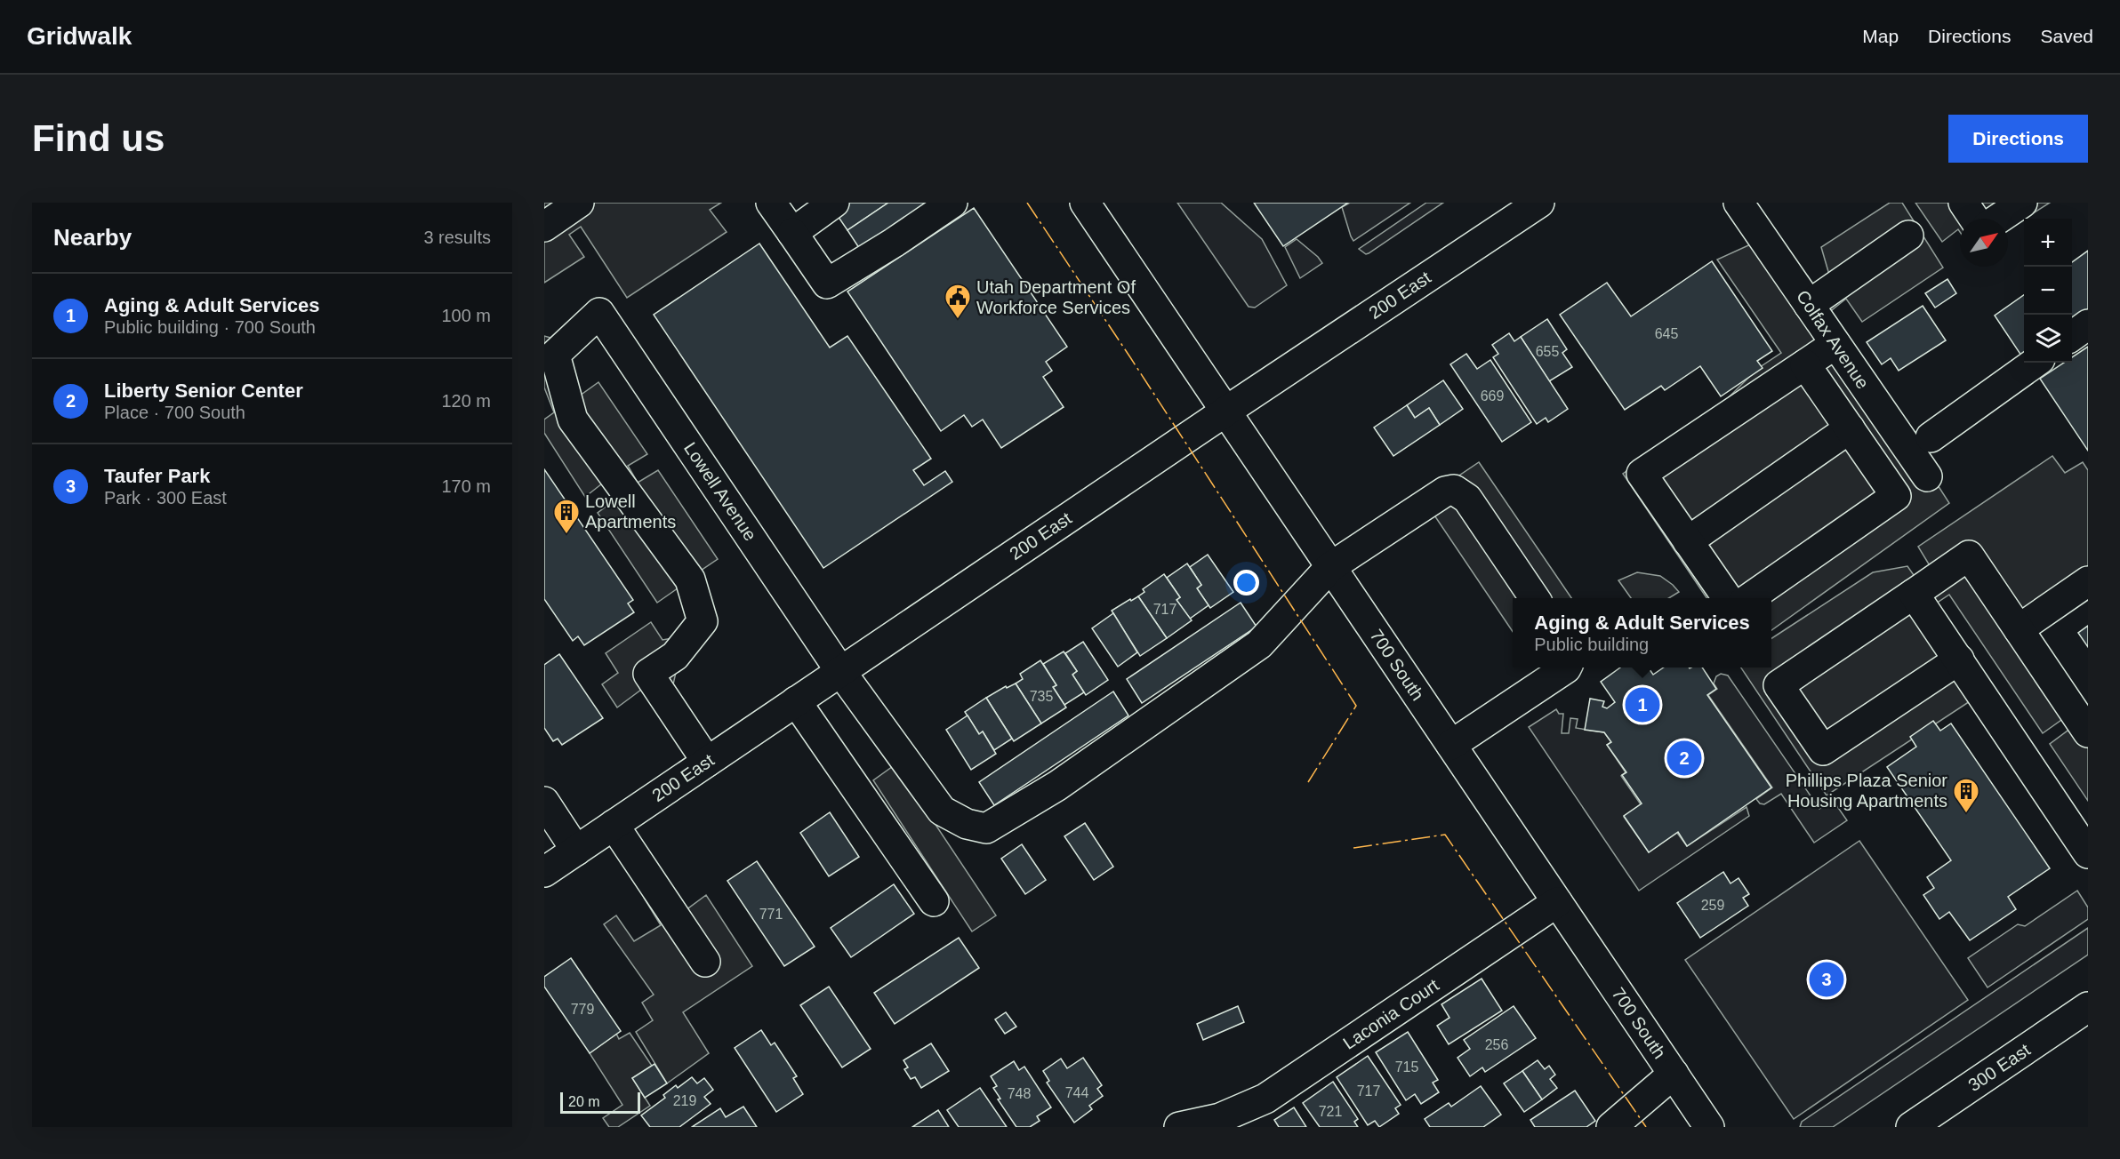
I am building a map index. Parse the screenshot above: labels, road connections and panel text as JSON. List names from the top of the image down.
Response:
{
  "streets": {
    "street": [
      "200 East",
      "Colfax Avenue",
      "Lowell Avenue",
      "700 South",
      "Laconia Court",
      "300 East"
    ]
  },
  "crossings": [
    ["200 East", "Lowell Avenue"],
    ["200 East", "700 South"],
    ["Lowell Avenue", "700 South"],
    ["700 South", "Laconia Court"]
  ],
  "places": {
    "public building": ["Utah Department Of Workforce Services"],
    "building": ["Lowell Apartments", "Phillips Plaza Senior Housing Apartments"]
  },
  "house_numbers": [
    "645",
    "655",
    "669",
    "717",
    "735",
    "259",
    "771",
    "779",
    "256",
    "715",
    "717",
    "744",
    "748",
    "219",
    "721"
  ],
  "scale_bar": "20 m",
  "north": "top right",
  "page": {
    "header": "Gridwalk",
    "nav": ["Map", "Directions", "Saved"],
    "buttons": "Directions",
    "title": "Find us",
    "heading": ["Nearby", "3 results"],
    "map_buttons": ["+", "−"],
    "list": [
      {
        "mark": "1",
        "name": "Aging & Adult Services",
        "note": "Public building · 700 South",
        "value": "100 m"
      },
      {
        "mark": "2",
        "name": "Liberty Senior Center",
        "note": "Place · 700 South",
        "value": "120 m"
      },
      {
        "mark": "3",
        "name": "Taufer Park",
        "note": "Park · 300 East",
        "value": "170 m"
      }
    ],
    "popup": ["Aging & Adult Services", "Public building"],
    "pins": ["1", "2", "3"],
    "scale": "20 m"
  }
}
